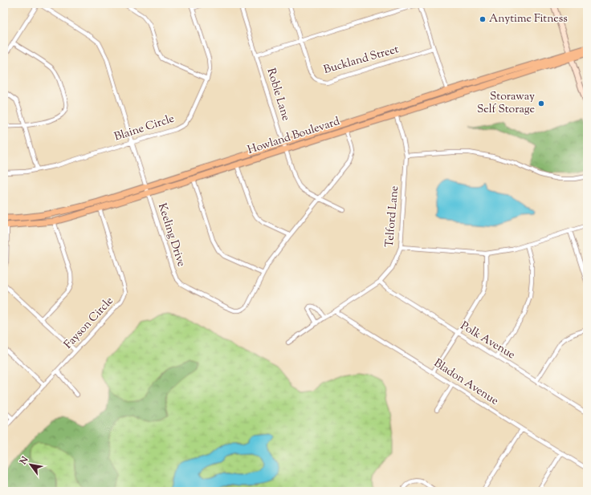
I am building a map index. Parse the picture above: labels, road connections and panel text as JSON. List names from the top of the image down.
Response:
{
  "streets": {
    "main road": ["Howland Boulevard"],
    "street": [
      "Buckland Street",
      "Roble Lane",
      "Blaine Circle",
      "Telford Lane",
      "Keeling Drive",
      "Fayson Circle",
      "Polk Avenue",
      "Bladon Avenue"
    ]
  },
  "crossings": [
    ["Roble Lane", "Howland Boulevard"],
    ["Roble Lane", "Keeling Drive"],
    ["Blaine Circle", "Keeling Drive"],
    ["Howland Boulevard", "Telford Lane"],
    ["Howland Boulevard", "Keeling Drive"],
    ["Howland Boulevard", "Fayson Circle"],
    ["Telford Lane", "Polk Avenue"],
    ["Telford Lane", "Bladon Avenue"]
  ],
  "places": ["Anytime Fitness", "Storaway Self Storage"],
  "north": "top left"
}
